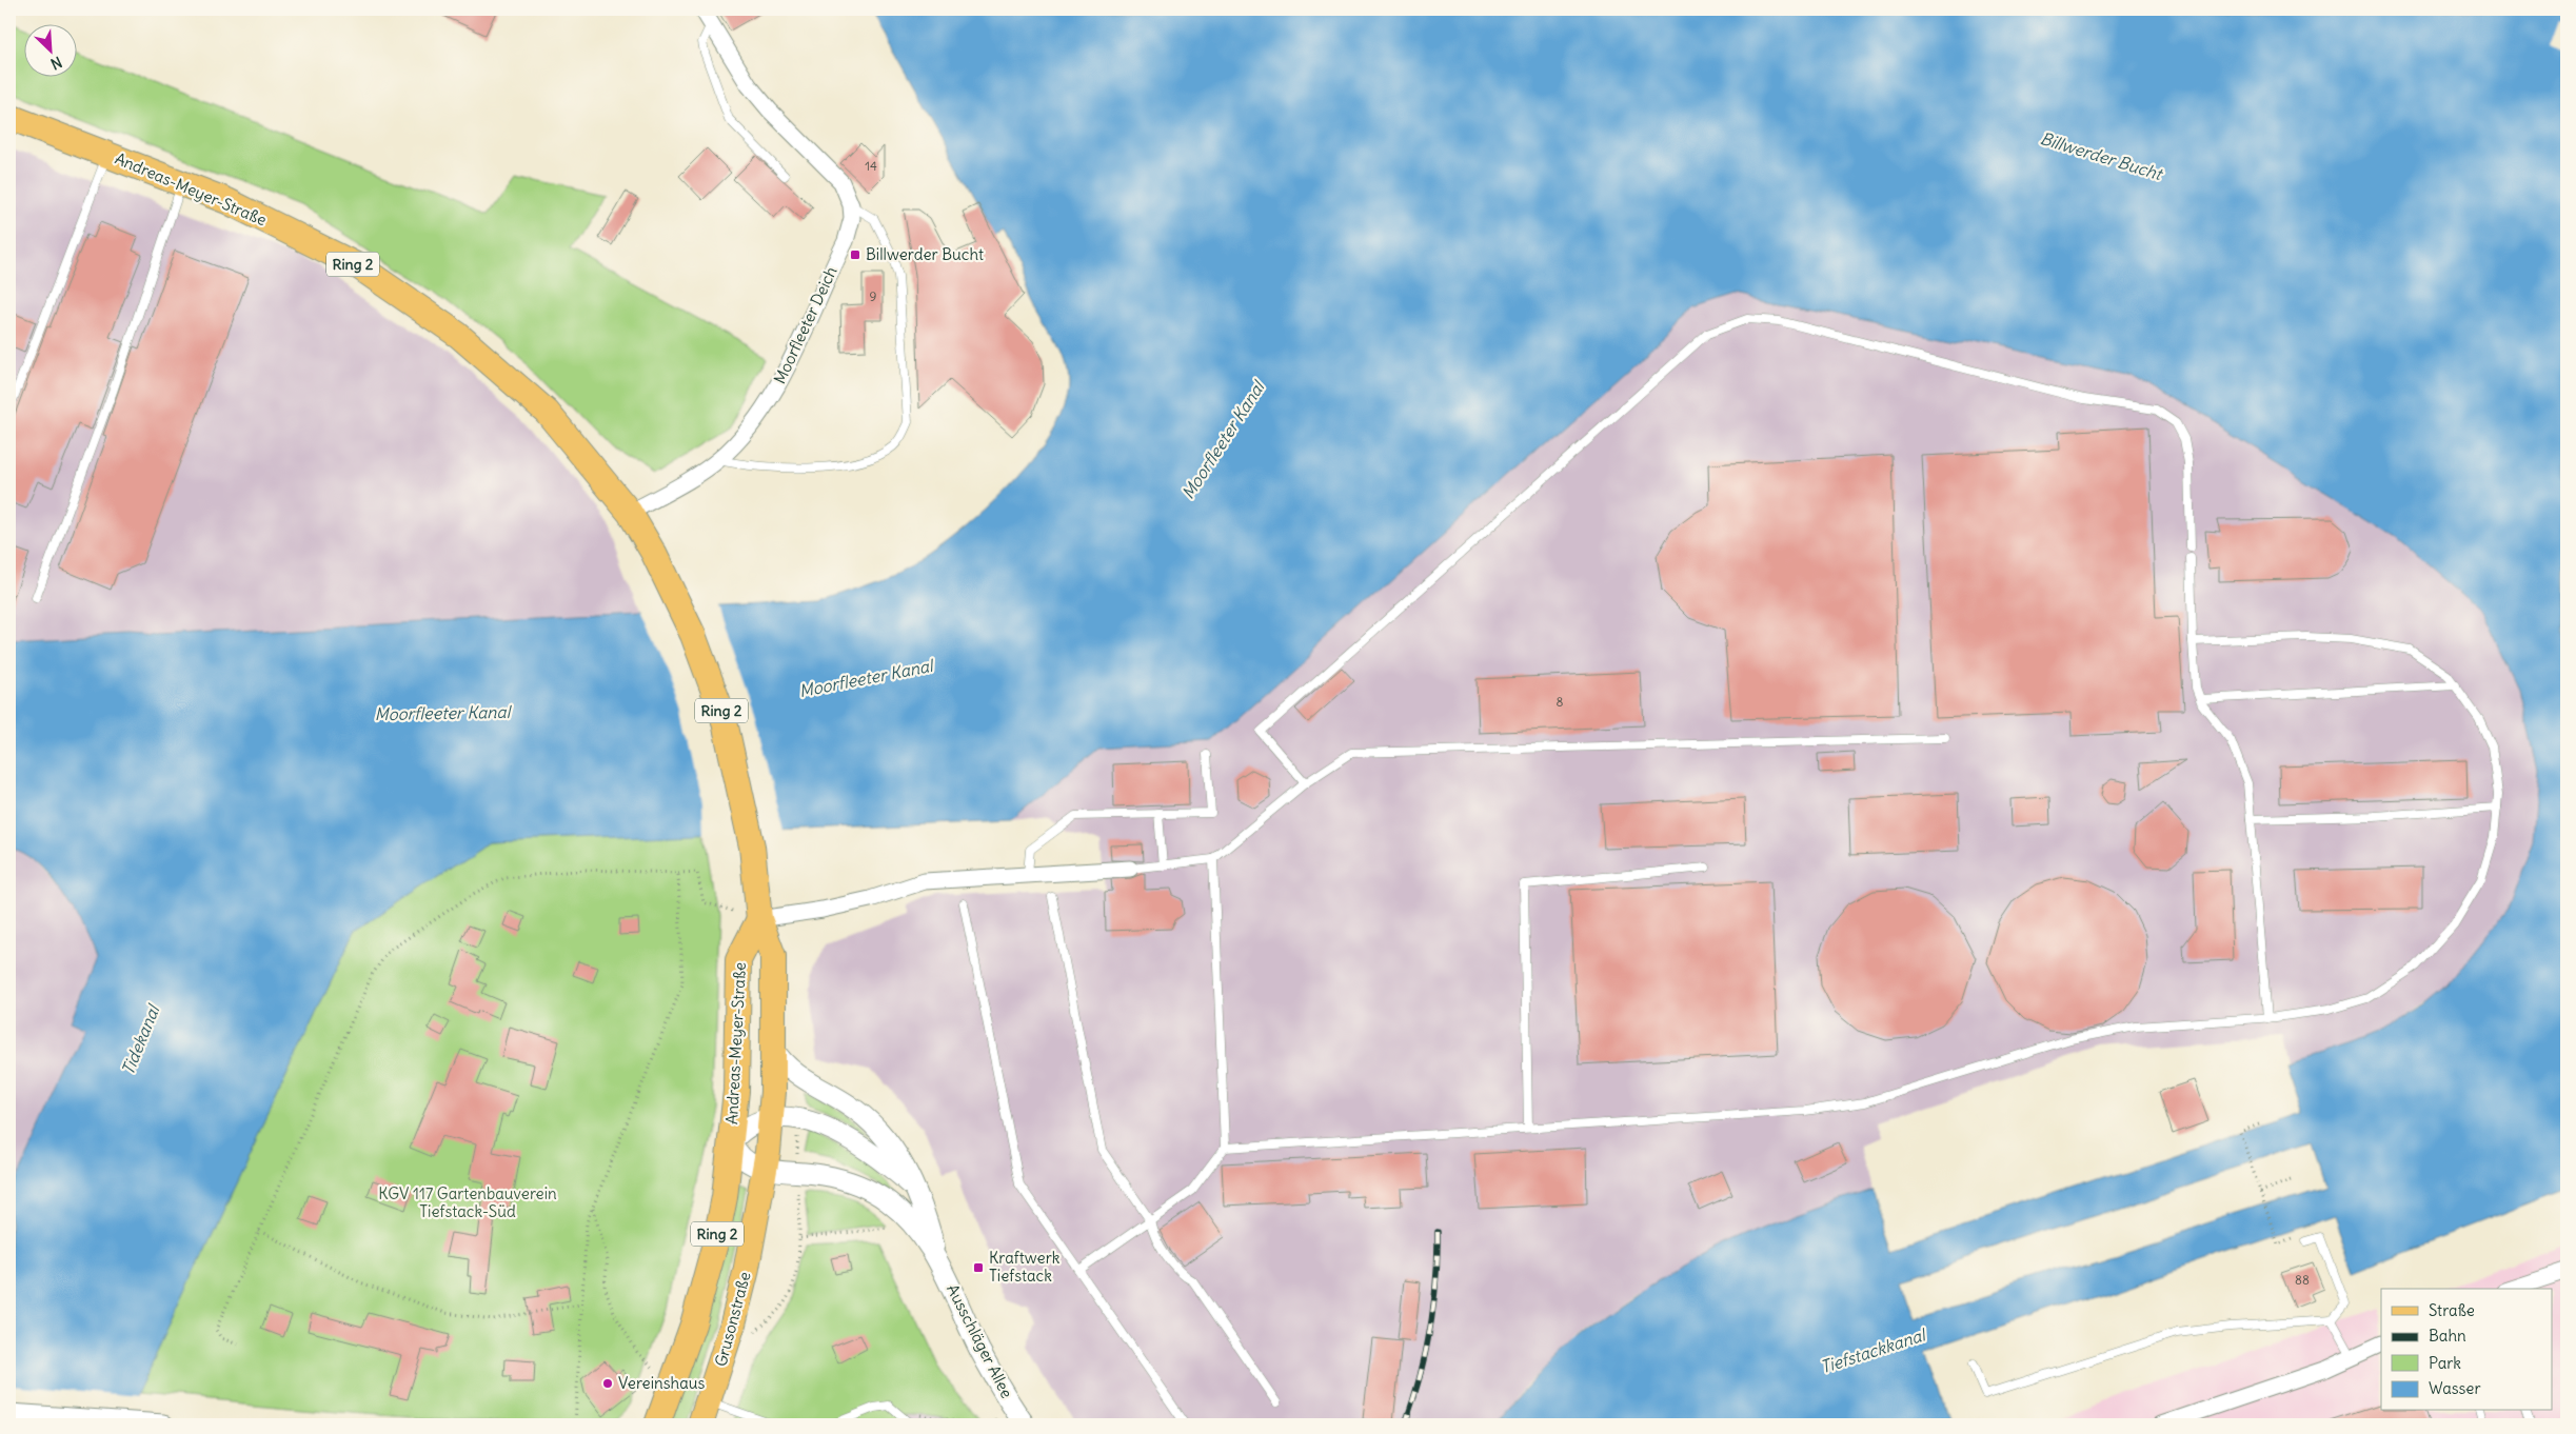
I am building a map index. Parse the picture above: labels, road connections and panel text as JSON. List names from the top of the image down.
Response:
{
  "streets": {
    "main road": ["Andreas-Meyer-Straße", "Ring 2", "Grusonstraße"],
    "street": ["Moorfleeter Deich", "Ausschläger Allee"]
  },
  "crossings": [
    ["Andreas-Meyer-Straße", "Ring 2"],
    ["Andreas-Meyer-Straße", "Moorfleeter Deich"],
    ["Andreas-Meyer-Straße", "Grusonstraße"],
    ["Andreas-Meyer-Straße", "Ausschläger Allee"],
    ["Ring 2", "Ausschläger Allee"],
    ["Grusonstraße", "Ausschläger Allee"]
  ],
  "water": [
    "Billwerder Bucht",
    "Moorfleeter Kanal",
    "Tidekanal",
    "Tiefstackkanal"
  ],
  "parks": ["KGV 117 Gartenbauverein Tiefstack-Süd"],
  "places": {
    "transit": ["Billwerder Bucht", "Kraftwerk Tiefstack"],
    "other": ["Vereinshaus"]
  },
  "house_numbers": [
    "14",
    "9",
    "8",
    "88"
  ],
  "legend": [
    "Straße",
    "Bahn",
    "Park",
    "Wasser"
  ],
  "north": "bottom right"
}
